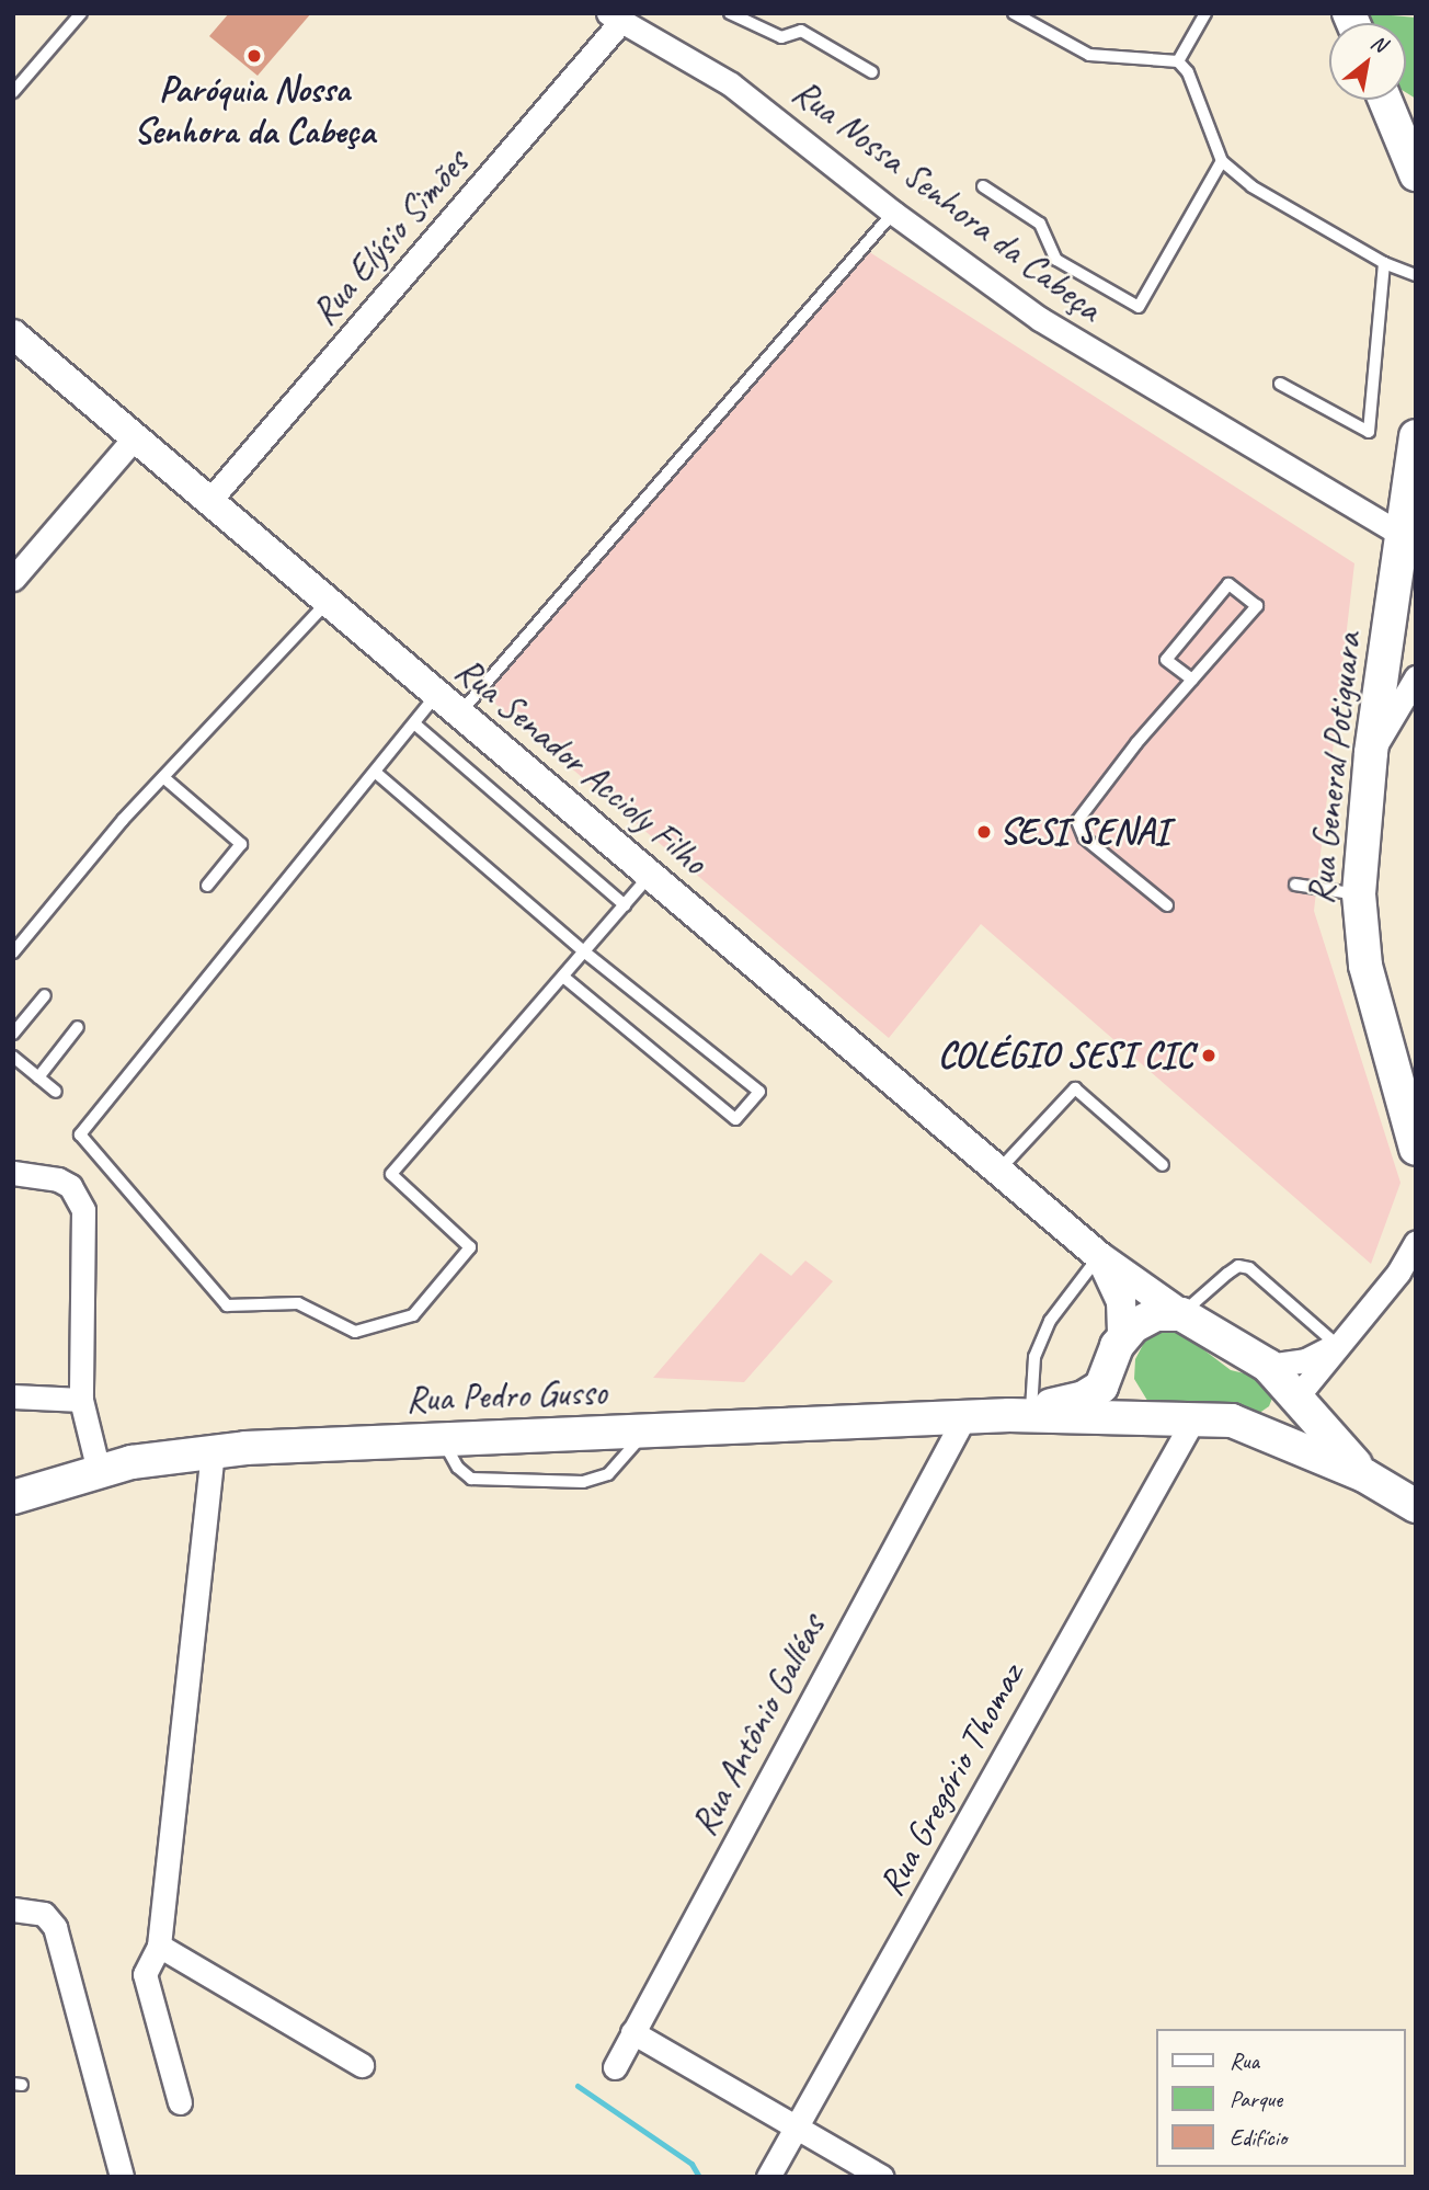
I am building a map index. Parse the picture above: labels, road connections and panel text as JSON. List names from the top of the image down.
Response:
{
  "streets": {
    "main road": ["Rua General Potiguara", "Rua Pedro Gusso"],
    "street": [
      "Rua Nossa Senhora da Cabeça",
      "Rua Elýsio Simões",
      "Rua Senador Accioly Filho",
      "Rua Antônio Galléas",
      "Rua Gregório Thomaz"
    ]
  },
  "crossings": [
    ["Rua Nossa Senhora da Cabeça", "Rua Elýsio Simões"],
    ["Rua Nossa Senhora da Cabeça", "Rua General Potiguara"],
    ["Rua Elýsio Simões", "Rua Senador Accioly Filho"],
    ["Rua Senador Accioly Filho", "Rua Pedro Gusso"],
    ["Rua Pedro Gusso", "Rua Antônio Galléas"],
    ["Rua Pedro Gusso", "Rua Gregório Thomaz"]
  ],
  "places": ["Paróquia Nossa Senhora da Cabeça", "SESI SENAI", "COLÉGIO SESI CIC"],
  "legend": ["Rua", "Parque", "Edifício"],
  "north": "top right"
}
